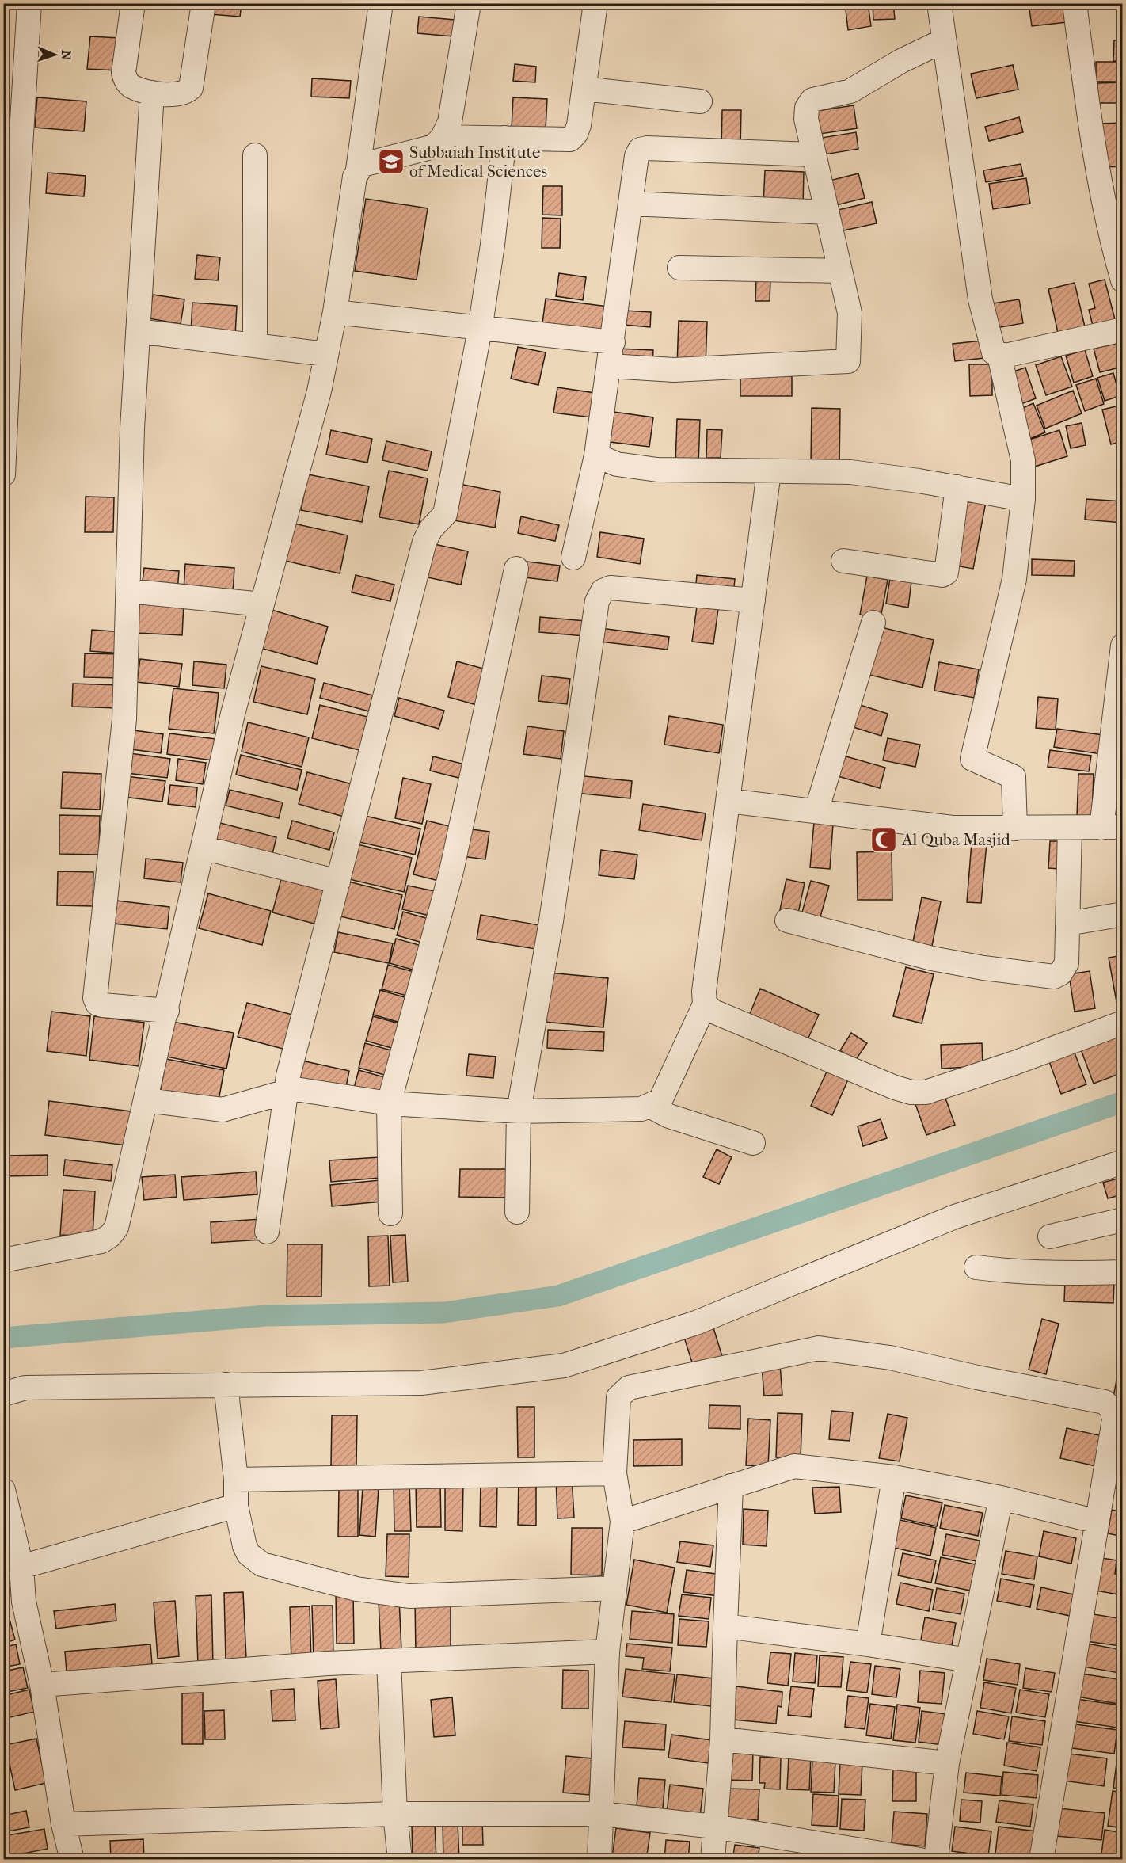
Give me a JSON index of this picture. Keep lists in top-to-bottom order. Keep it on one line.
{"places":{"school or university":["Subbaiah Institute of Medical Sciences"],"mosque":["Al Quba Masjid"]},"north":"right"}
